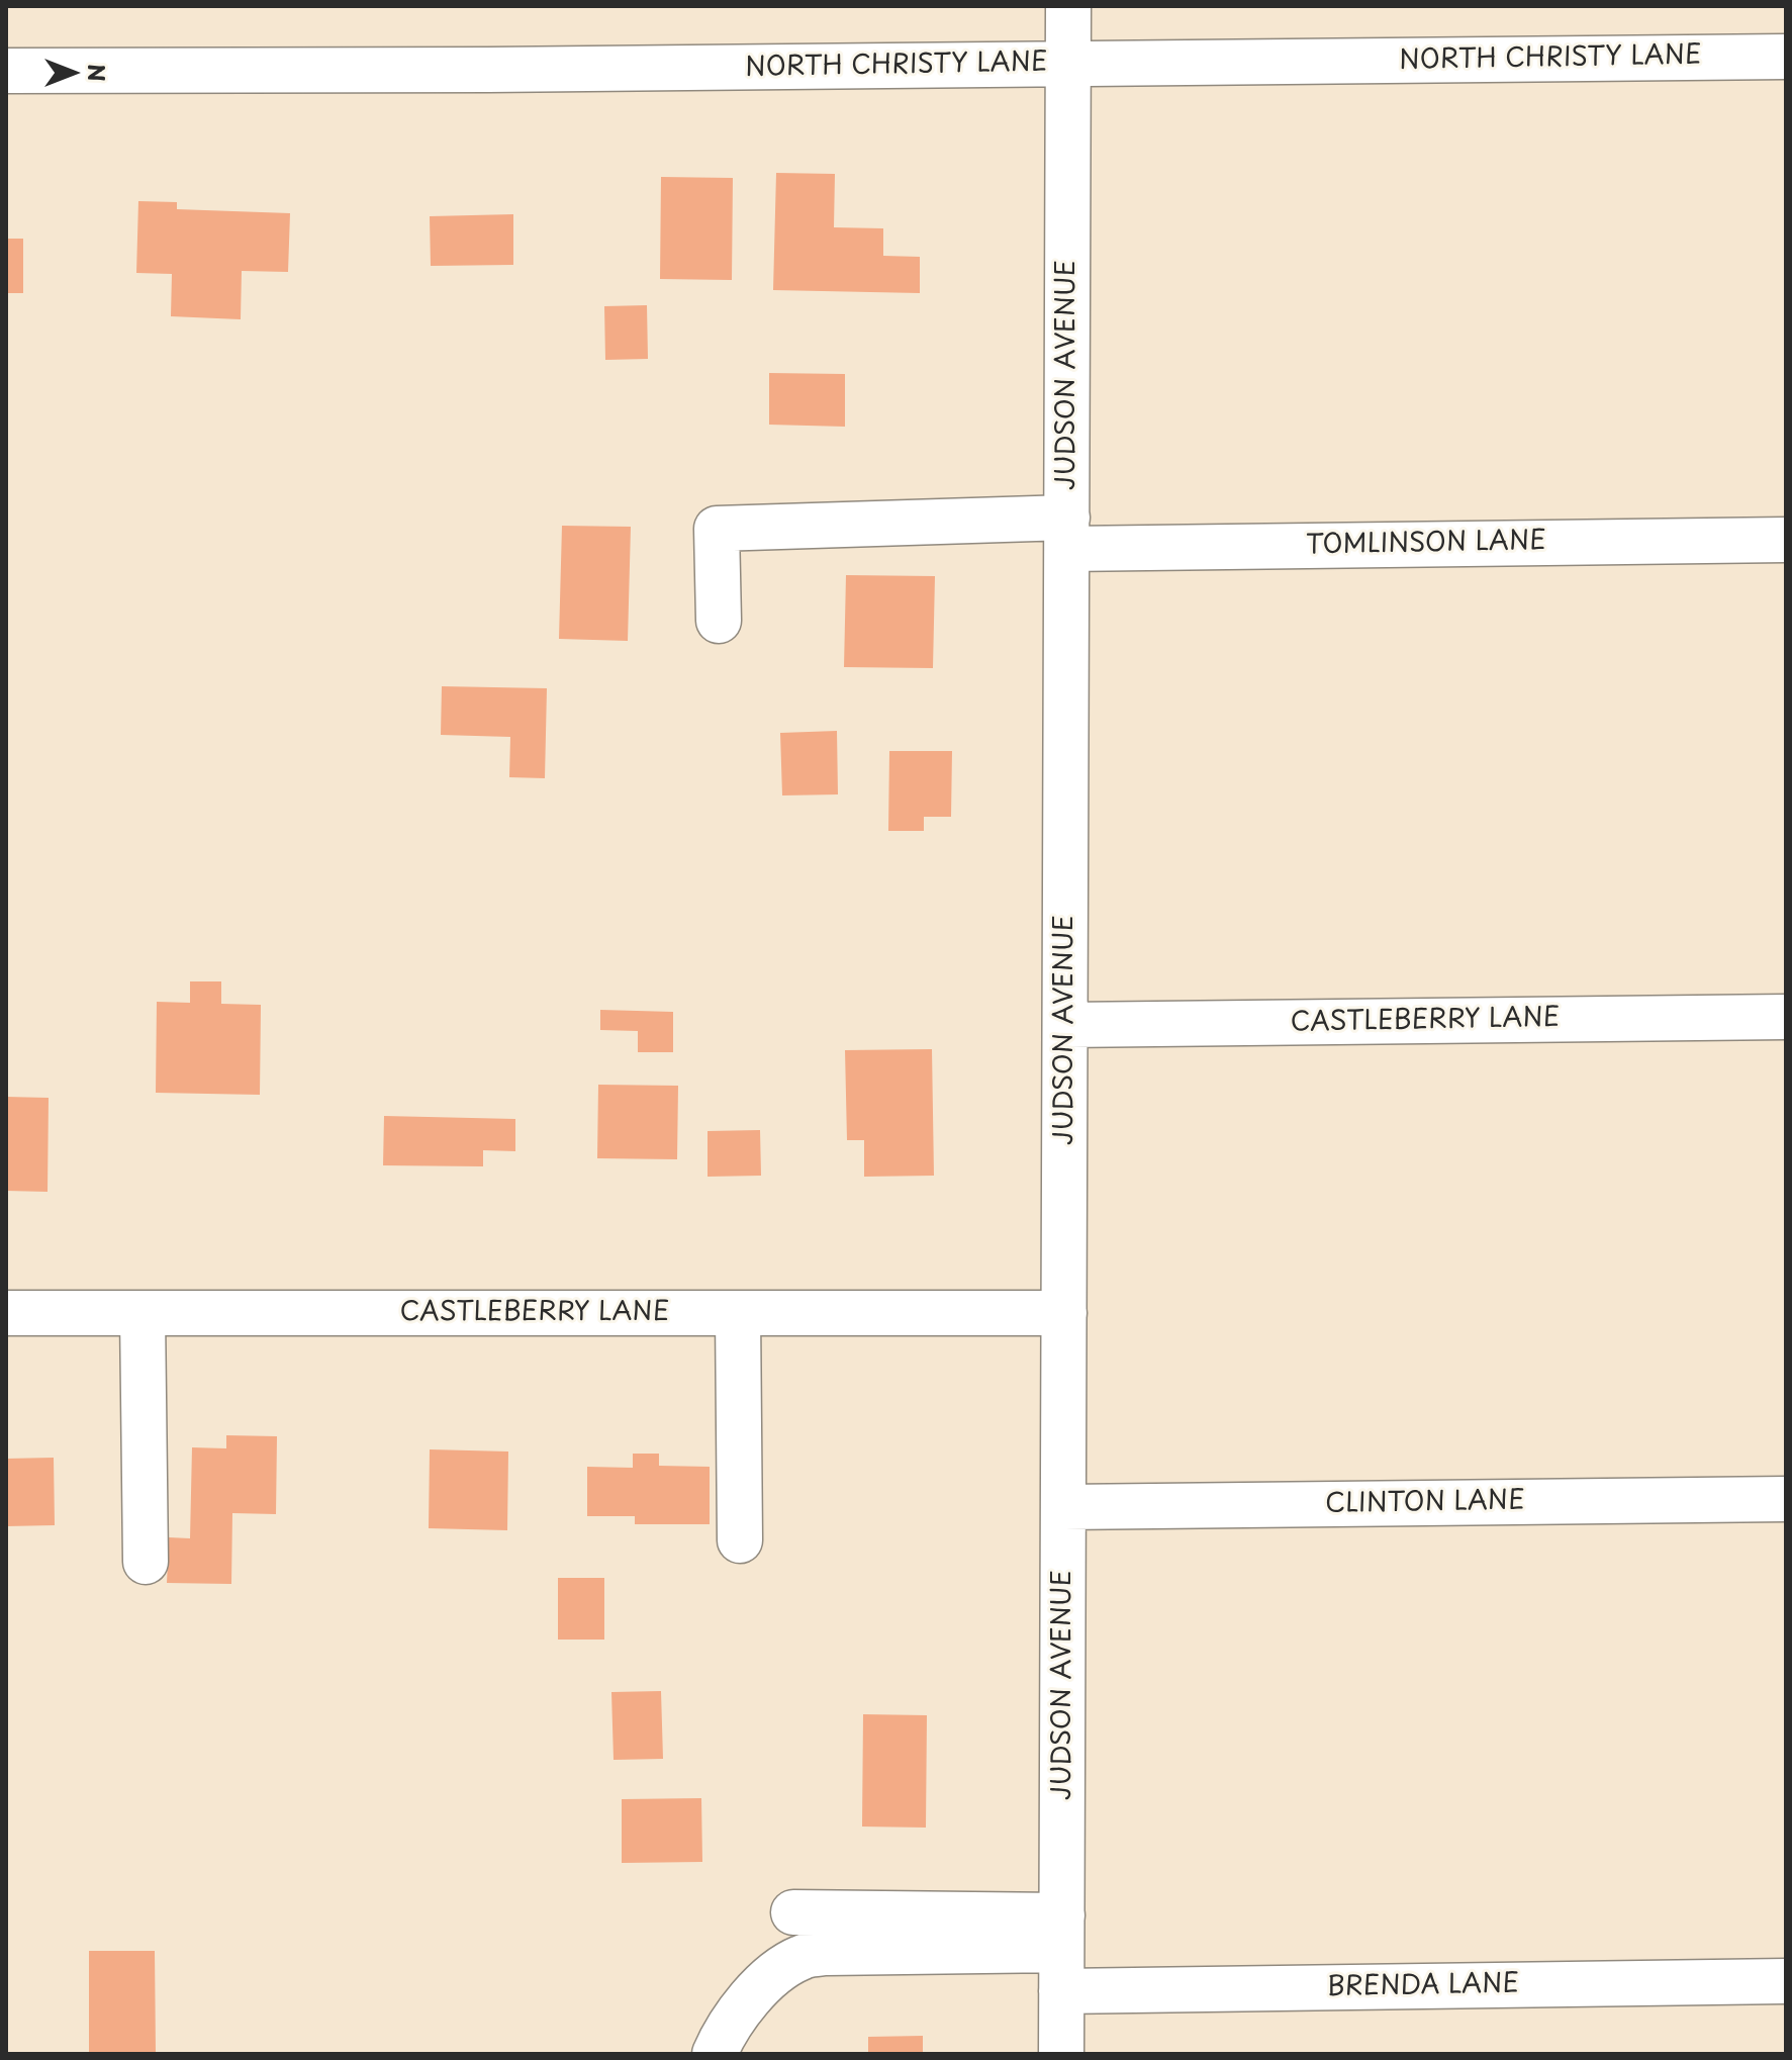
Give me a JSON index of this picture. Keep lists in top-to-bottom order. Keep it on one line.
{"streets":{"street":["NORTH CHRISTY LANE","JUDSON AVENUE","TOMLINSON LANE","CASTLEBERRY LANE","CLINTON LANE","BRENDA LANE"]},"crossings":[["NORTH CHRISTY LANE","JUDSON AVENUE"],["JUDSON AVENUE","TOMLINSON LANE"],["JUDSON AVENUE","CASTLEBERRY LANE"],["JUDSON AVENUE","CLINTON LANE"],["JUDSON AVENUE","BRENDA LANE"]],"north":"right"}
